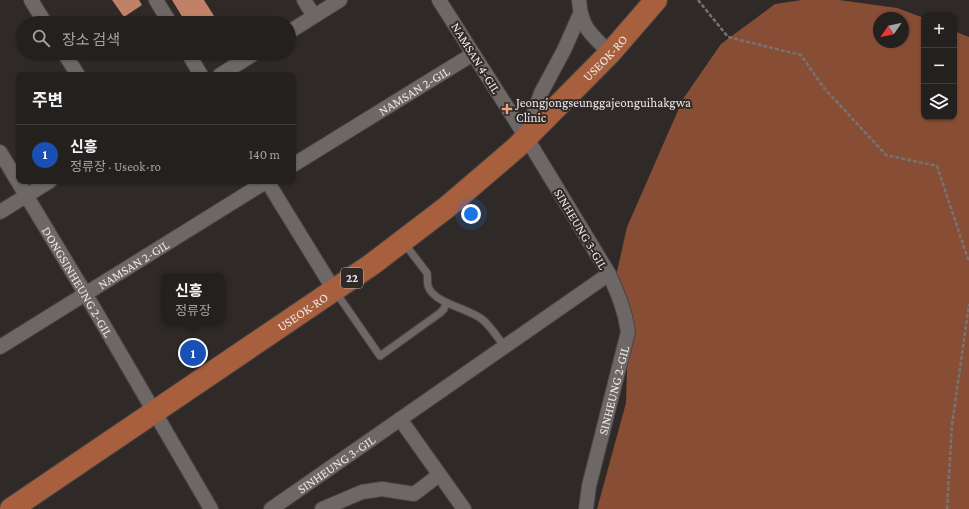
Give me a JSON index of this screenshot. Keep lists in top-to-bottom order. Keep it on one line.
{"streets":{"main road":["USEOK-RO","22"],"street":["NAMSAN 4-GIL","NAMSAN 2-GIL","SINHEUNG 3-GIL","DONGSINHEUNG 2-GIL","SINHEUNG 2-GIL"]},"crossings":[["USEOK-RO","NAMSAN 4-GIL"],["USEOK-RO","SINHEUNG 3-GIL"],["USEOK-RO","DONGSINHEUNG 2-GIL"],["NAMSAN 4-GIL","NAMSAN 2-GIL"],["NAMSAN 4-GIL","SINHEUNG 3-GIL"],["NAMSAN 2-GIL","DONGSINHEUNG 2-GIL"],["SINHEUNG 3-GIL","SINHEUNG 2-GIL"]],"places":{"health":["Jeongjongseunggajeonguihakgwa Clinic"]},"north":"bottom left","page":{"map_buttons":["+","−"],"search":"장소 검색","heading":"주변","list":[{"mark":"1","name":"신흥","note":"정류장 · Useok-ro","value":"140 m"}],"popup":["신흥","정류장"],"pins":"1"}}
